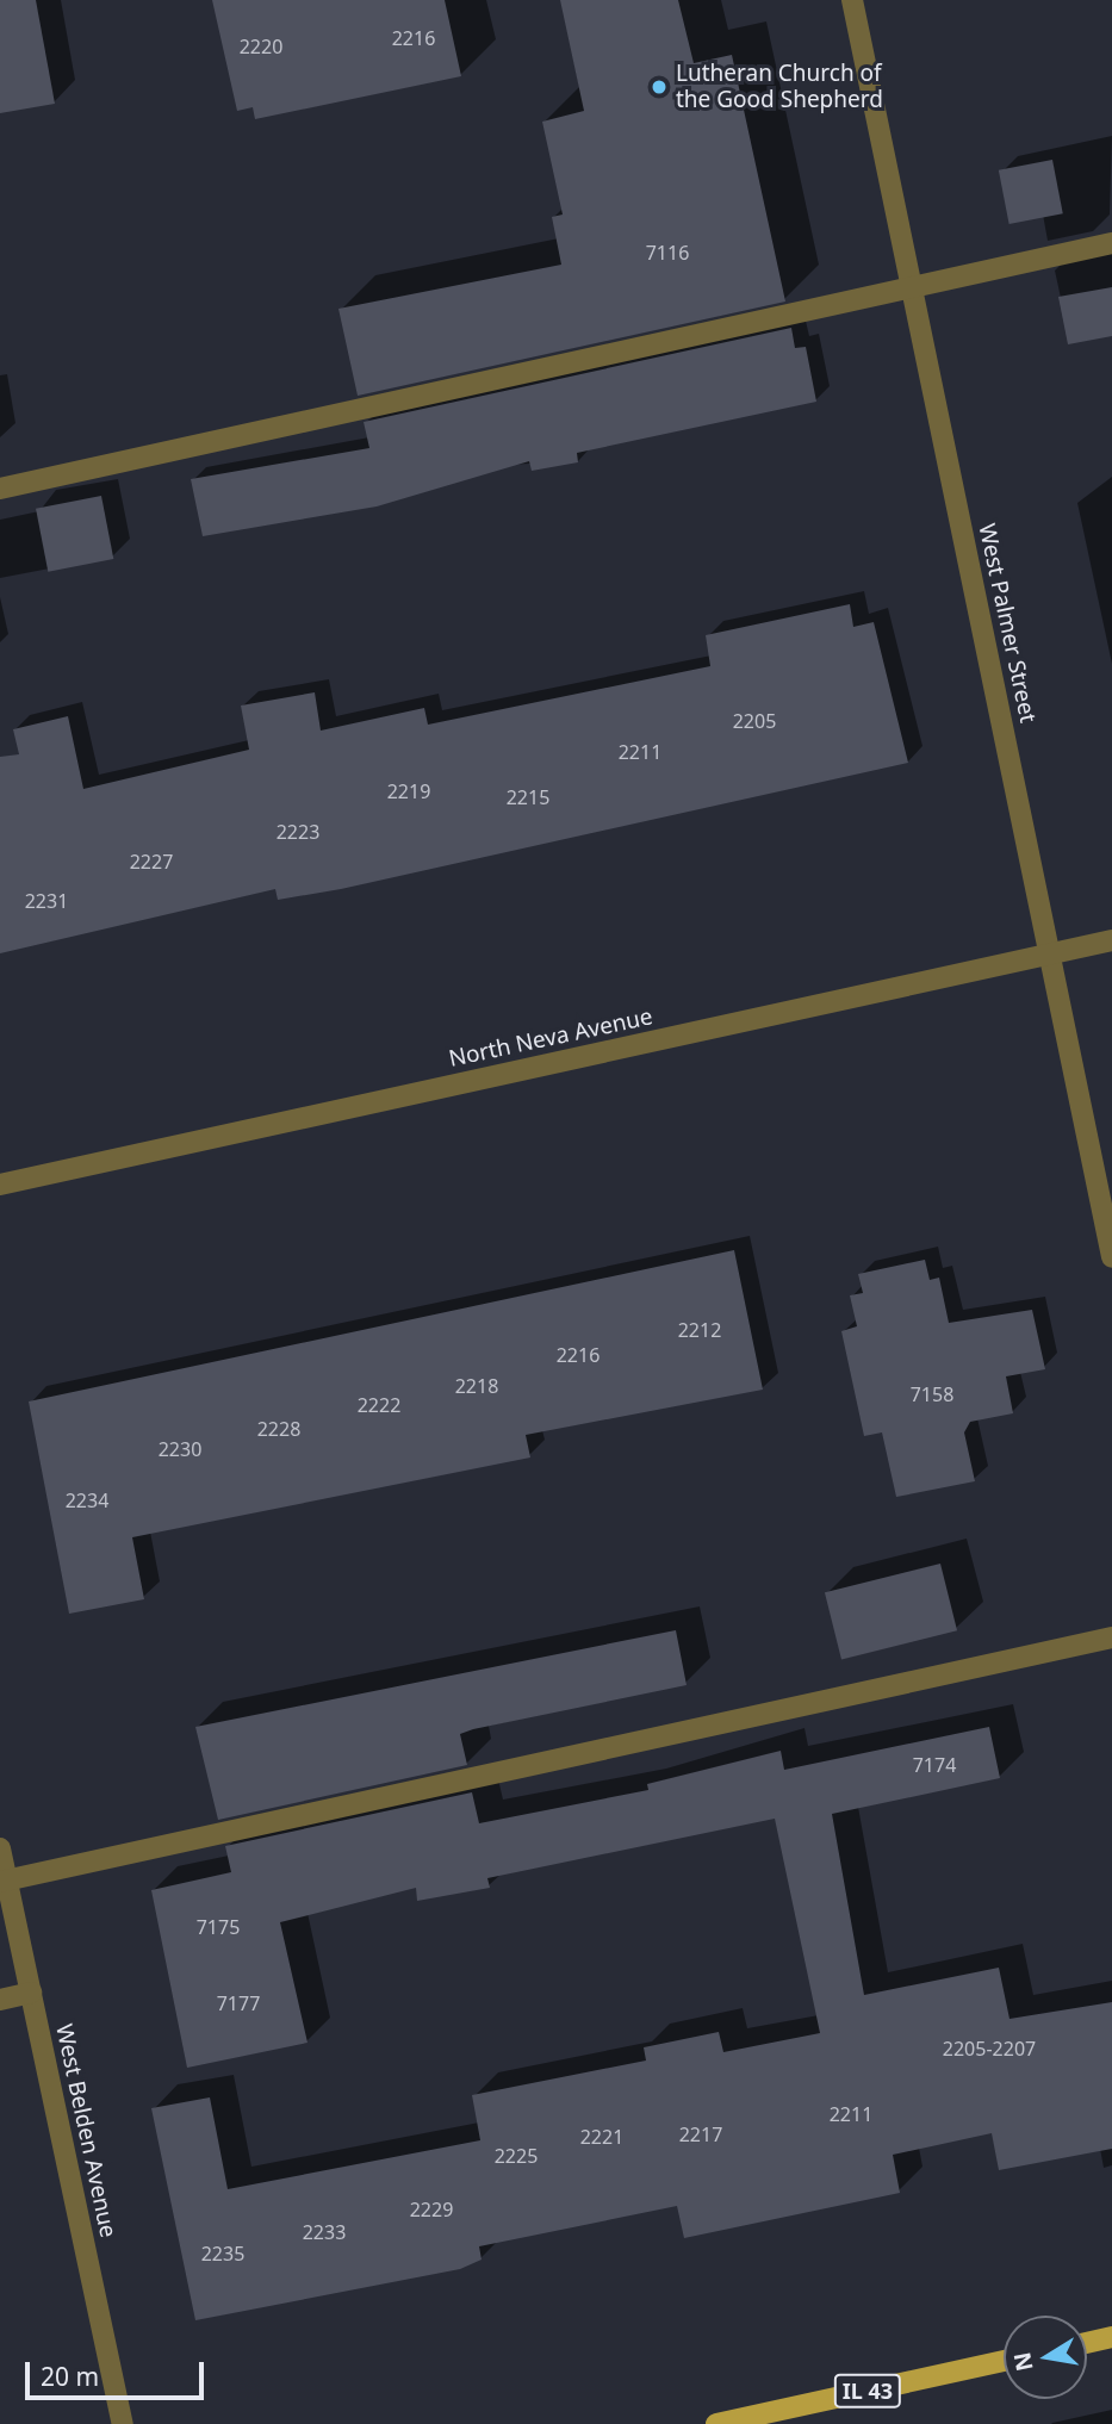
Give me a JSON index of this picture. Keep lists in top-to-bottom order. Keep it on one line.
{"streets":{"main road":["IL 43"],"street":["West Palmer Street","North Neva Avenue","West Belden Avenue"]},"crossings":[["West Palmer Street","North Neva Avenue"]],"places":["Lutheran Church of the Good Shepherd"],"house_numbers":["2216","2220","7116","2205","2211","2219","2215","2223","2227","2231","2212","2216","2218","7158","2222","2228","2230","2234","7174","7175","7177","2205-2207","2211","2217","2221","2225","2229","2233","2235"],"scale_bar":"20 m","north":"left"}
